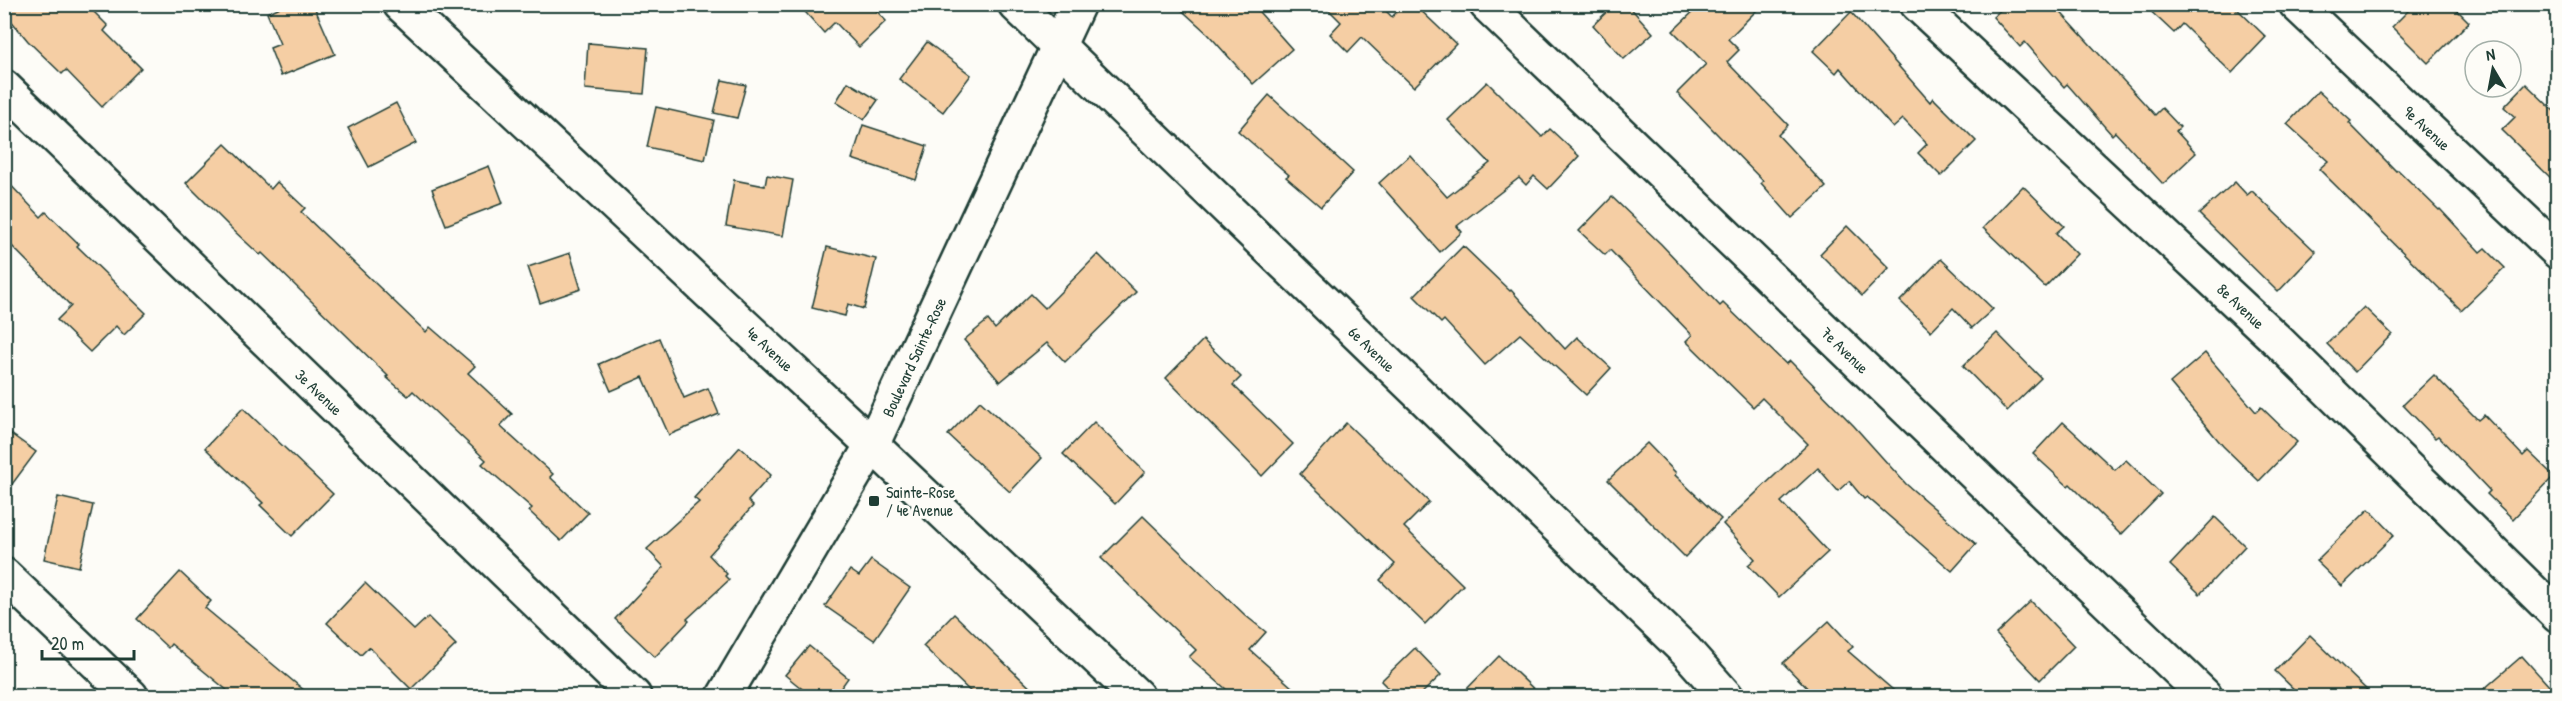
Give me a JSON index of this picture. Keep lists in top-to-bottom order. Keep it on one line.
{"streets":{"street":["9e Avenue","8e Avenue","4e Avenue","6e Avenue","7e Avenue","Boulevard Sainte-Rose","3e Avenue"]},"crossings":[["4e Avenue","Boulevard Sainte-Rose"],["6e Avenue","Boulevard Sainte-Rose"]],"places":{"transit":["Sainte-Rose / 4e Avenue"]},"scale_bar":"20 m","north":"top"}
